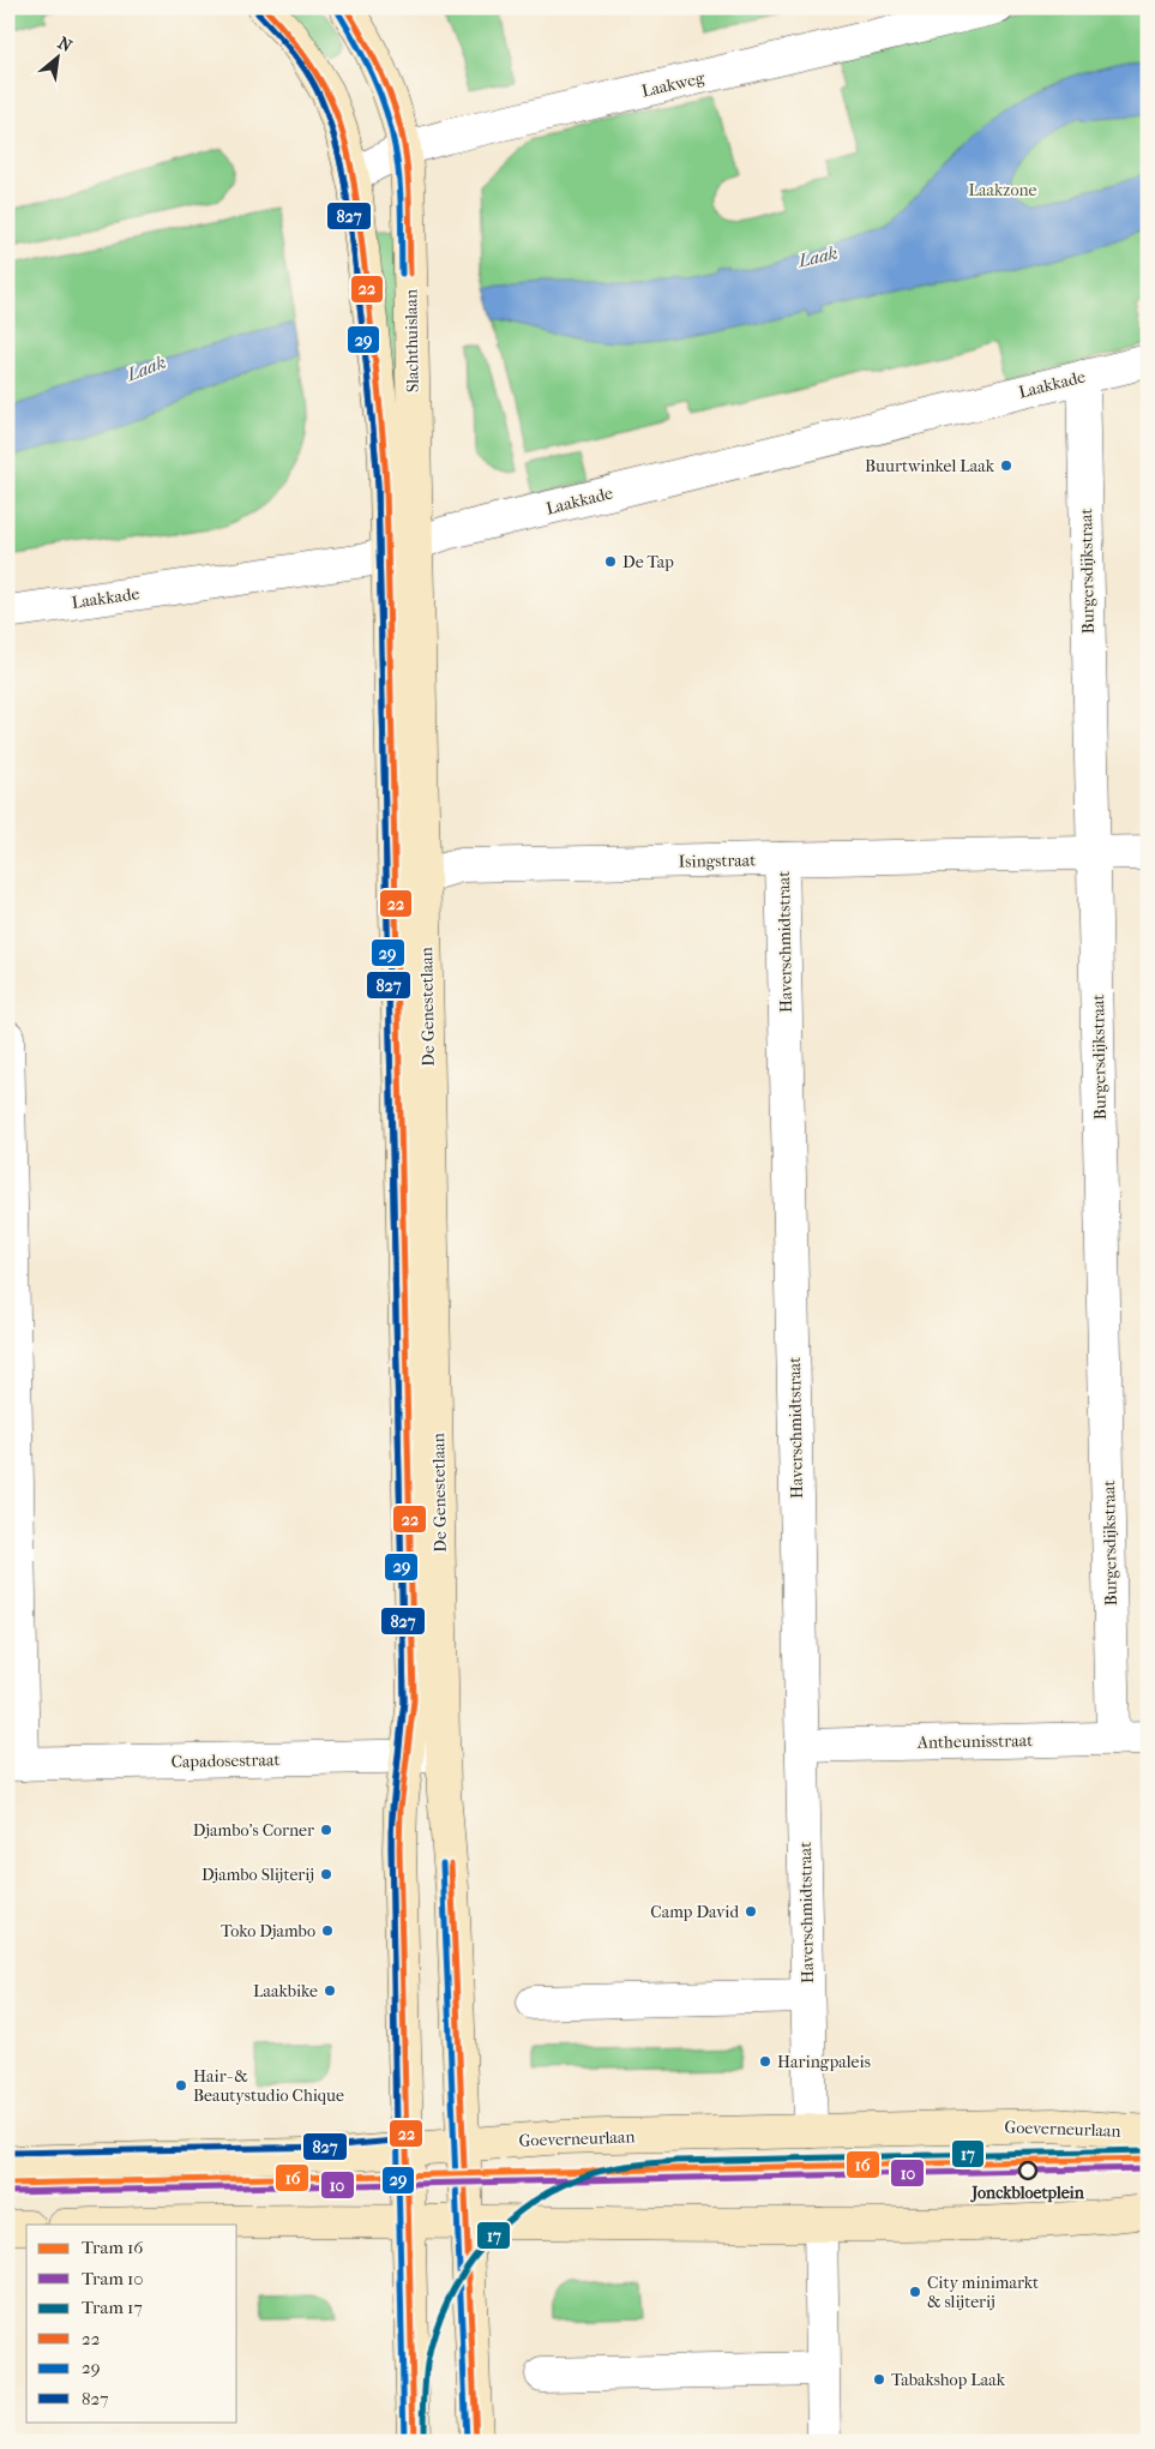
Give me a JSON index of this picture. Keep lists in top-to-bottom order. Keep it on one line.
{"streets":{"main road":["Slachthuislaan","De Genestetlaan","Goeverneurlaan"],"street":["Laakweg","Laakkade","Burgersdijkstraat","Isingstraat","Haverschmidtstraat","Antheunisstraat","Capadosestraat"]},"crossings":[["Laakweg","Slachthuislaan"],["Slachthuislaan","Laakkade"],["Slachthuislaan","De Genestetlaan"],["Laakkade","Burgersdijkstraat"],["Laakkade","De Genestetlaan"],["Burgersdijkstraat","Isingstraat"],["Burgersdijkstraat","Antheunisstraat"],["Isingstraat","Haverschmidtstraat"],["Isingstraat","De Genestetlaan"],["Haverschmidtstraat","Antheunisstraat"],["De Genestetlaan","Capadosestraat"],["De Genestetlaan","Goeverneurlaan"]],"water":["Laak"],"parks":["Laakzone"],"places":["Buurtwinkel Laak","De Tap","Djambo's Corner","Djambo Slijterij","Camp David","Toko Djambo","Laakbike","Haringpaleis","Hair- & Beautystudio Chique","Jonckbloetplein","City minimarkt & slijterij","Tabakshop Laak"],"lines":["transit line 22","transit line 29","transit line 827","tram line 17","tram line 16","tram line 10"],"legend":["Tram 16","Tram 10","Tram 17","22","29","827"],"north":"top right"}
